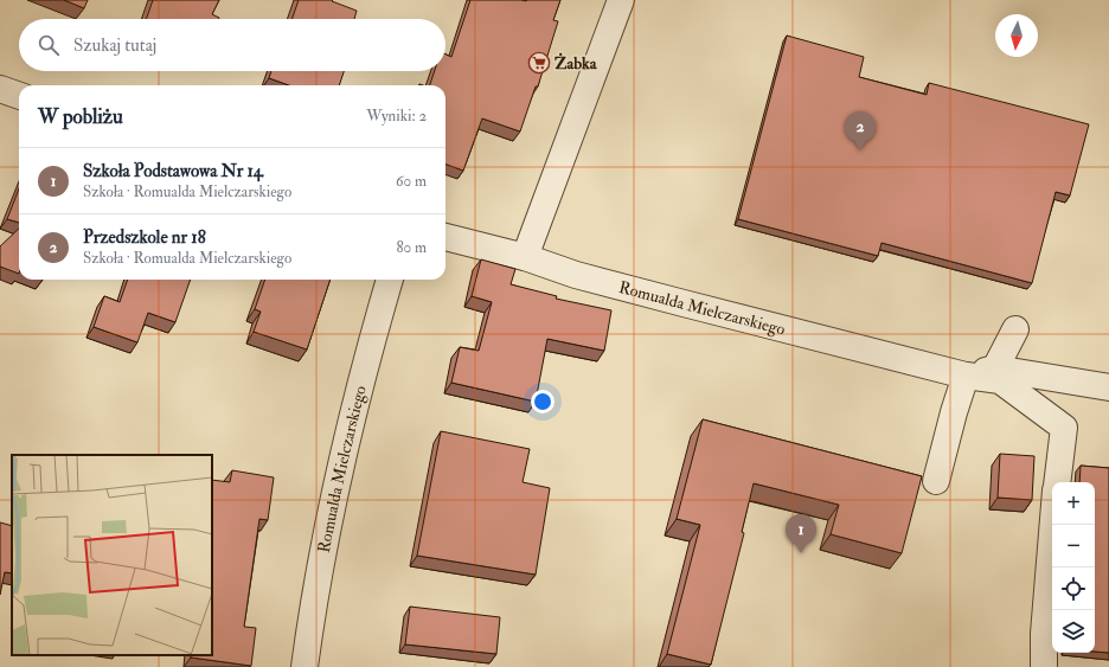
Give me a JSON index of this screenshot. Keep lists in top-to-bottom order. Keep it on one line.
{"streets":{"street":["Romualda Mielczarskiego"]},"places":{"supermarket":["Żabka"]},"north":"bottom","page":{"search":"Szukaj tutaj","heading":["W pobliżu","Wyniki: 2"],"pins":["2","1"],"list":[{"mark":"1","name":"Szkoła Podstawowa Nr 14","note":"Szkoła · Romualda Mielczarskiego","value":"60 m"},{"mark":"2","name":"Przedszkole nr 18","note":"Szkoła · Romualda Mielczarskiego","value":"80 m"}],"map_buttons":["+","−"]}}
